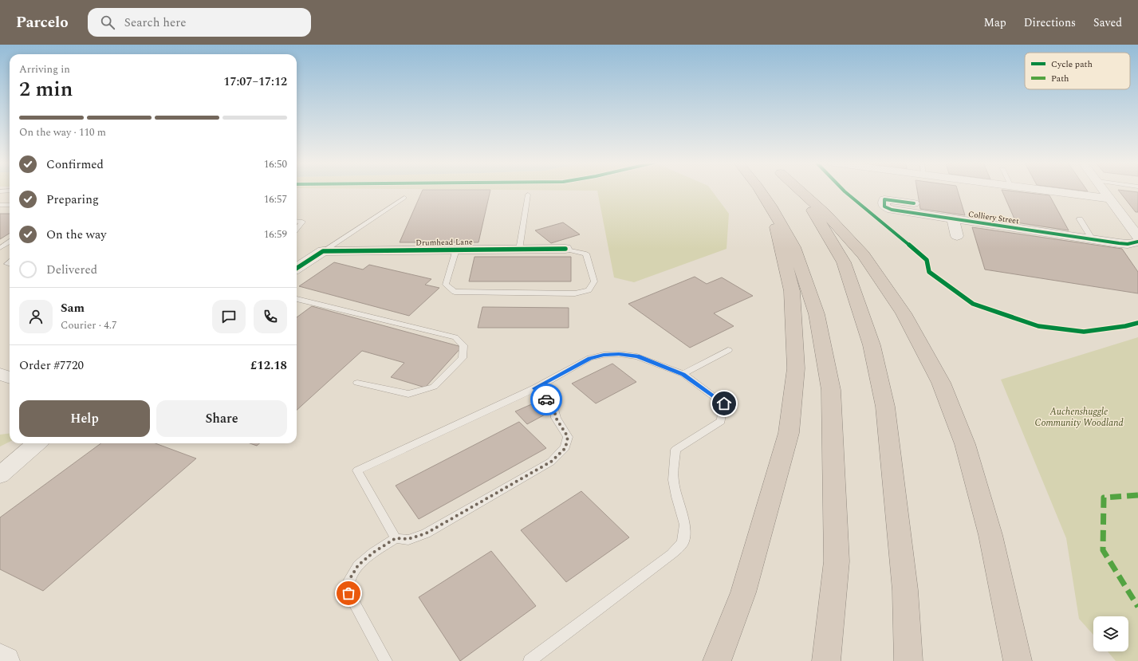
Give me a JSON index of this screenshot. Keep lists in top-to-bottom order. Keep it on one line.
{"streets":{"street":["Colliery Street","Drumhead Lane"]},"parks":["Auchenshuggle Community Woodland"],"legend":["Cycle path","Path"],"page":{"header":"Parcelo","search":"Search here","nav":["Map","Directions","Saved"],"heading":["2 min","Arriving in","17:07–17:12"],"panel":["Sam","Courier · 4.7","Order #7720","£12.18"],"bar":"On the way · 110 m","list":[["Confirmed","16:50"],["Preparing","16:57"],["On the way","16:59"],"Delivered"],"buttons":["Help","Share"]}}
